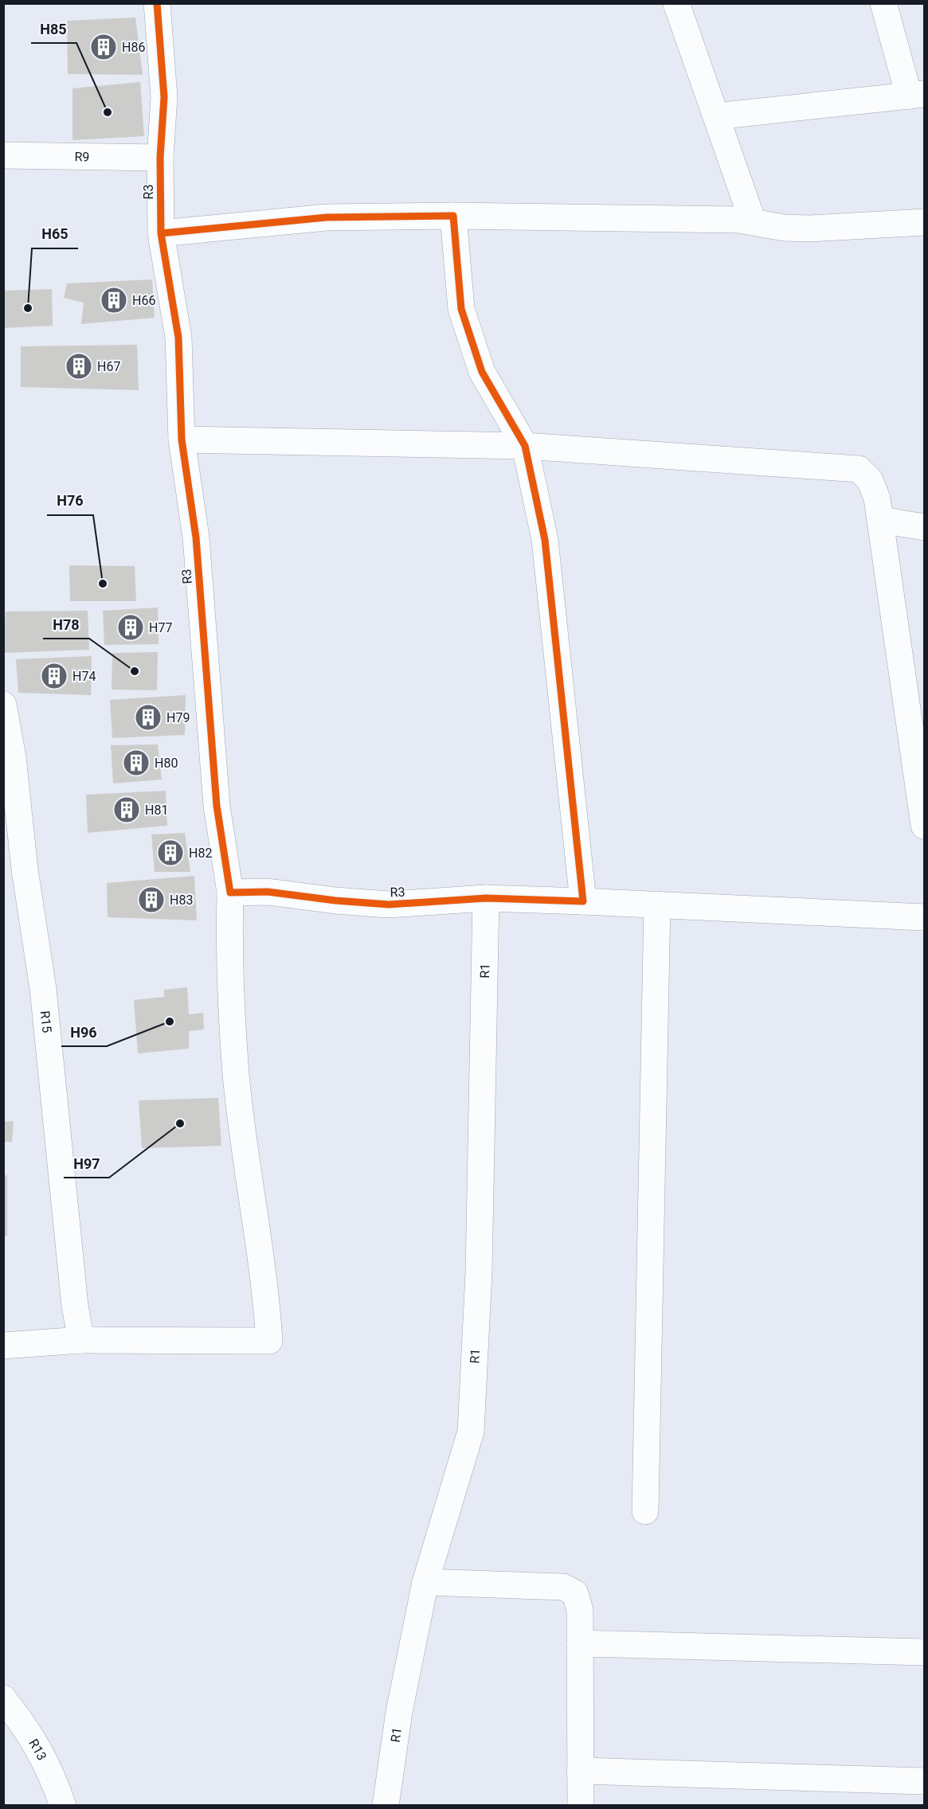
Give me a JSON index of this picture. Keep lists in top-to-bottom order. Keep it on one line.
{"streets":{"street":["R9","R3","R1","R15","R13"]},"crossings":[["R9","R3"],["R3","R1"]],"places":{"building":["H86","H66","H67","H77","H74","H79","H80","H81","H82","H83"],"other":["H85","H65","H76","H78","H96","H97"]}}
